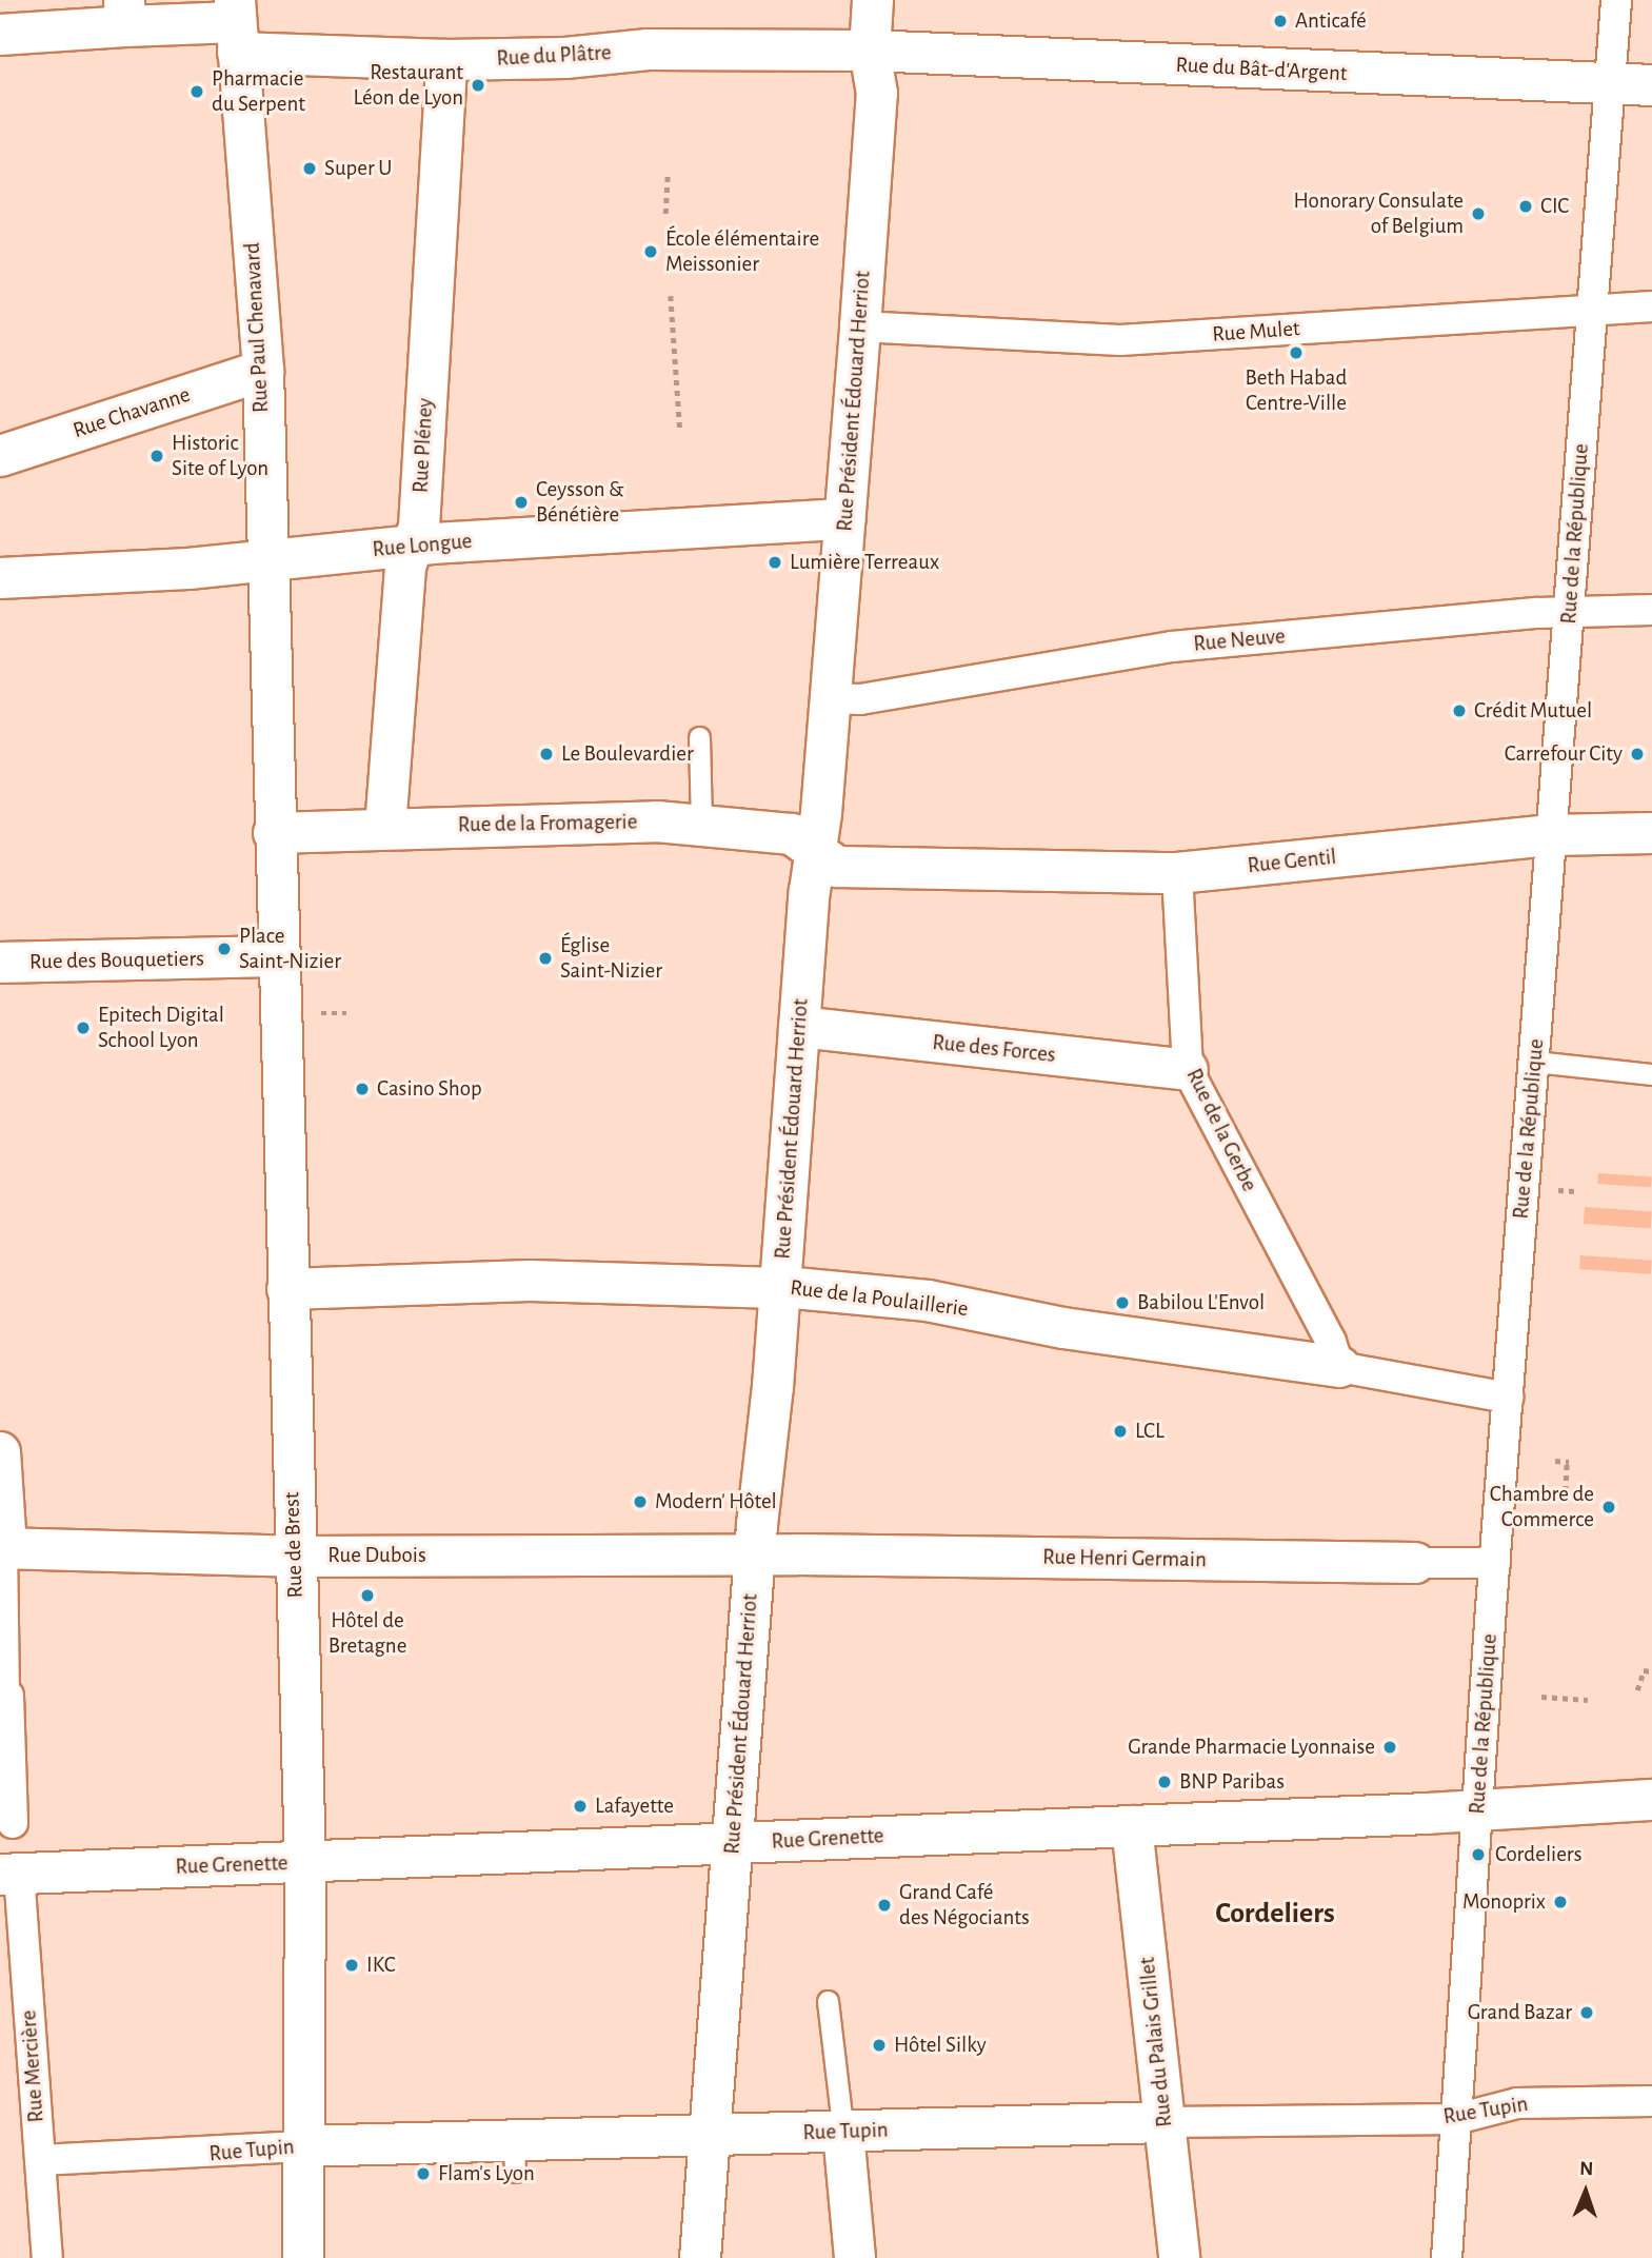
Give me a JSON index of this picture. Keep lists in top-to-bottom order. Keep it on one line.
{"streets":{"street":["Rue du Plâtre","Rue du Bât-d'Argent","Rue Paul Chenavard","Rue Mulet","Rue Président Édouard Herriot","Rue Chavanne","Rue Pléney","Rue de la République","Rue Longue","Rue Neuve","Rue de la Fromagerie","Rue Gentil","Rue des Bouquetiers","Rue des Forces","Rue de la Gerbe","Rue de la Poulaillerie","Rue de Brest","Rue Dubois","Rue Henri Germain","Rue Grenette","Rue du Palais Grillet","Rue Mercière","Rue Tupin"]},"crossings":[["Rue du Plâtre","Rue du Bât-d'Argent"],["Rue du Plâtre","Rue Paul Chenavard"],["Rue du Plâtre","Rue Président Édouard Herriot"],["Rue du Plâtre","Rue Pléney"],["Rue du Bât-d'Argent","Rue Président Édouard Herriot"],["Rue du Bât-d'Argent","Rue de la République"],["Rue Paul Chenavard","Rue Chavanne"],["Rue Paul Chenavard","Rue Longue"],["Rue Paul Chenavard","Rue de la Fromagerie"],["Rue Paul Chenavard","Rue de Brest"],["Rue Mulet","Rue Président Édouard Herriot"],["Rue Mulet","Rue de la République"],["Rue Président Édouard Herriot","Rue Longue"],["Rue Président Édouard Herriot","Rue Neuve"],["Rue Président Édouard Herriot","Rue de la Fromagerie"],["Rue Président Édouard Herriot","Rue des Forces"],["Rue Président Édouard Herriot","Rue de la Poulaillerie"],["Rue Président Édouard Herriot","Rue Dubois"],["Rue Président Édouard Herriot","Rue Henri Germain"],["Rue Président Édouard Herriot","Rue Grenette"],["Rue Président Édouard Herriot","Rue Tupin"],["Rue Pléney","Rue Longue"],["Rue Pléney","Rue de la Fromagerie"],["Rue de la République","Rue Neuve"],["Rue de la République","Rue Gentil"],["Rue de la République","Rue de la Poulaillerie"],["Rue de la République","Rue Henri Germain"],["Rue de la République","Rue Grenette"],["Rue de la République","Rue Tupin"],["Rue de la Fromagerie","Rue Gentil"],["Rue de la Fromagerie","Rue de Brest"],["Rue Gentil","Rue de la Gerbe"],["Rue des Bouquetiers","Rue de Brest"],["Rue des Forces","Rue de la Gerbe"],["Rue de la Gerbe","Rue de la Poulaillerie"],["Rue de la Poulaillerie","Rue de Brest"],["Rue de Brest","Rue Dubois"],["Rue de Brest","Rue Grenette"],["Rue de Brest","Rue Tupin"],["Rue Dubois","Rue Henri Germain"],["Rue Grenette","Rue du Palais Grillet"],["Rue Grenette","Rue Mercière"],["Rue du Palais Grillet","Rue Tupin"],["Rue Mercière","Rue Tupin"]],"districts":["Cordeliers"],"places":["Anticafé","Restaurant Léon de Lyon","Pharmacie du Serpent","Super U","CIC","Honorary Consulate of Belgium","École élémentaire Meissonier","Beth Habad Centre-Ville","Historic Site of Lyon","Ceysson & Bénétière","Lumière Terreaux","Crédit Mutuel","Le Boulevardier","Carrefour City","Place Saint-Nizier","Église Saint-Nizier","Epitech Digital School Lyon","Casino Shop","Babilou L'Envol","LCL","Modern' Hôtel","Chambre de Commerce","Hôtel de Bretagne","Grande Pharmacie Lyonnaise","BNP Paribas","Lafayette","Cordeliers","Monoprix","Grand Café des Négociants","IKC","Grand Bazar","Hôtel Silky","Flam's Lyon"],"north":"top"}
